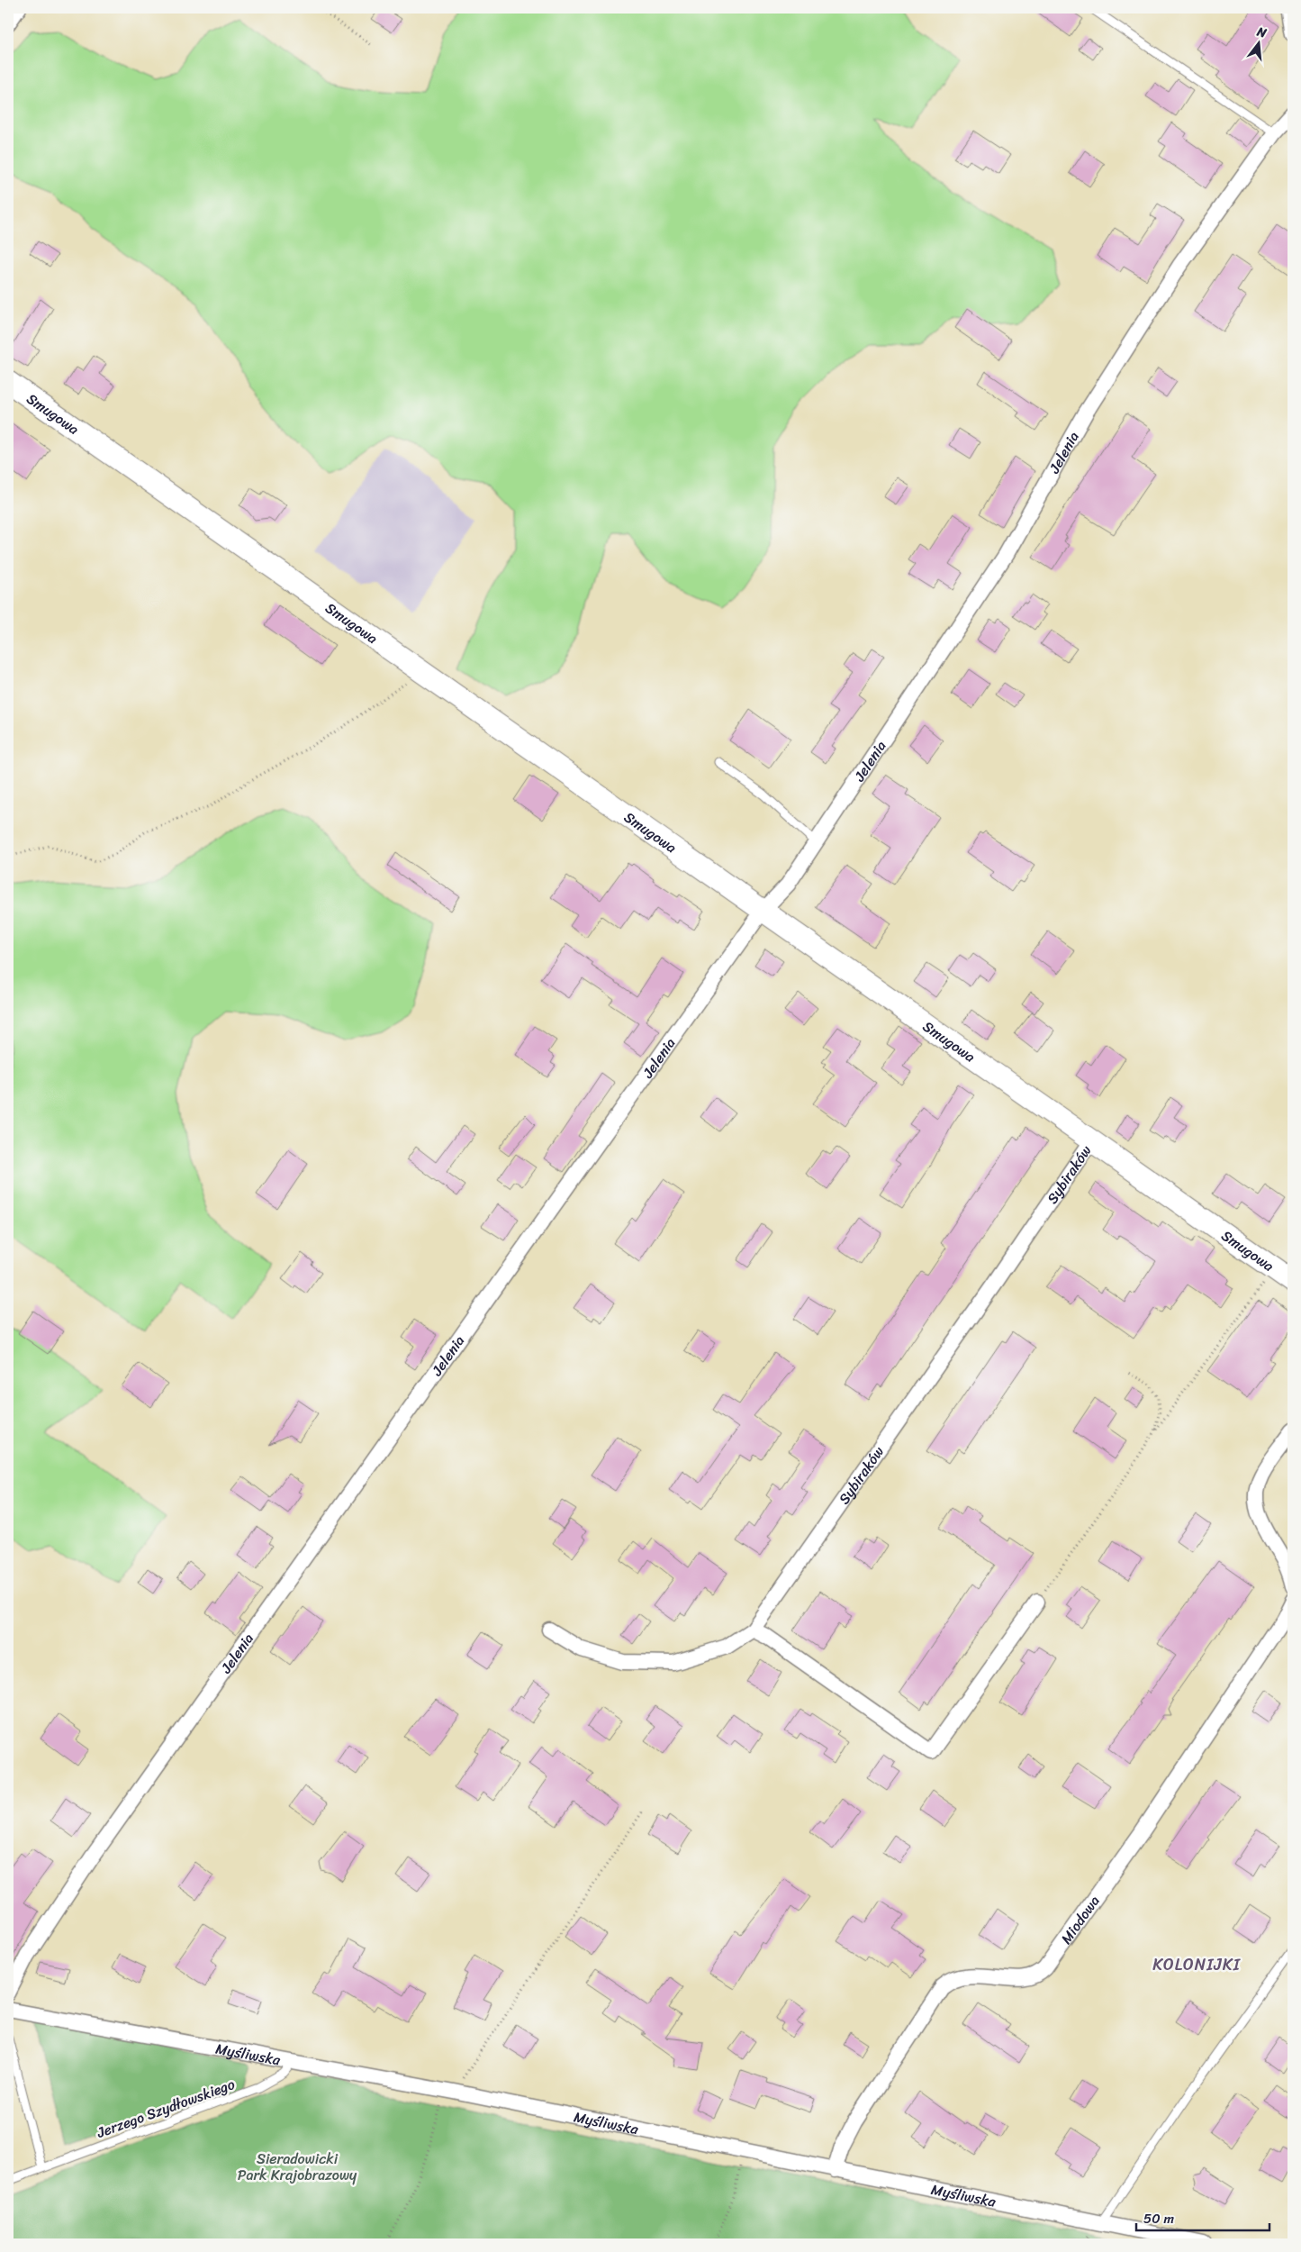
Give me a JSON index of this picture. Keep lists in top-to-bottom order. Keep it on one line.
{"streets":{"street":["Smugowa","Jelenia","Sybiraków","Miodowa","Myśliwska"],"lane":["Jerzego Szydłowskiego"]},"crossings":[["Smugowa","Jelenia"],["Smugowa","Sybiraków"],["Miodowa","Myśliwska"],["Myśliwska","Jerzego Szydłowskiego"]],"districts":["KOLONIJKI"],"parks":["Sieradowicki Park Krajobrazowy"],"scale_bar":"50 m","north":"top"}
